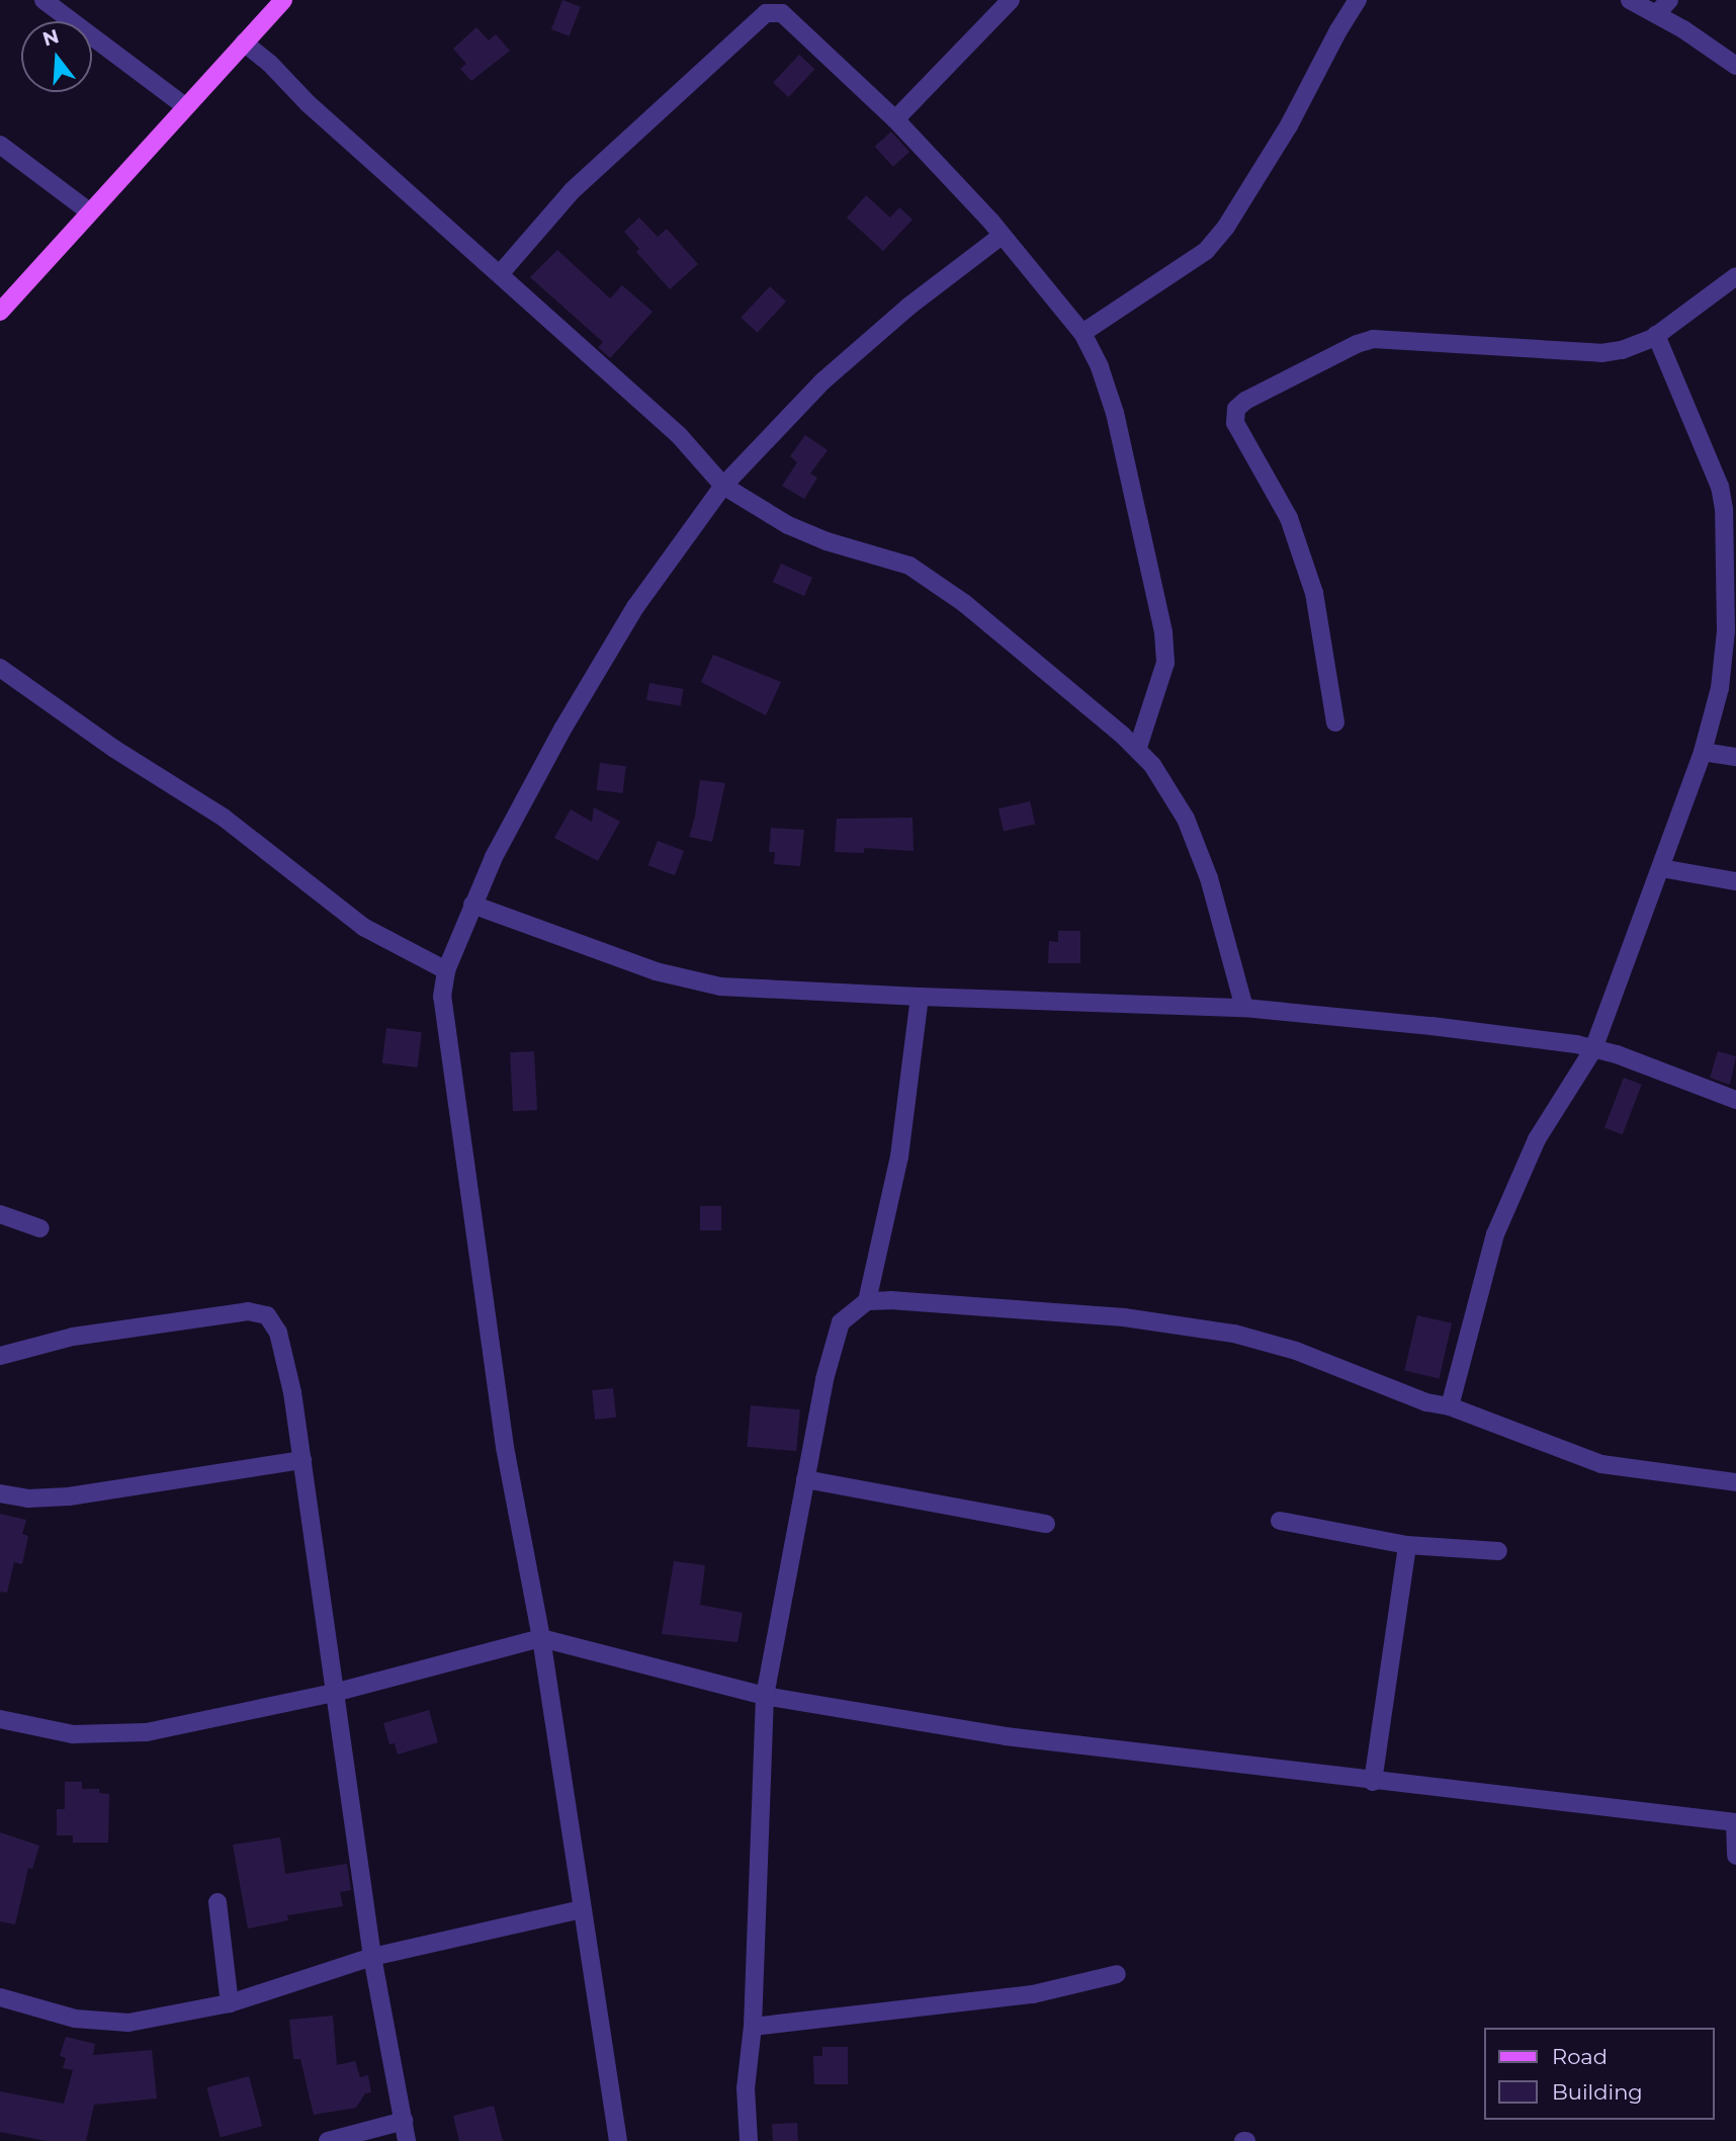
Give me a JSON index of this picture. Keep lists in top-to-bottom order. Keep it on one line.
{"legend":["Road","Building"],"north":"top"}
